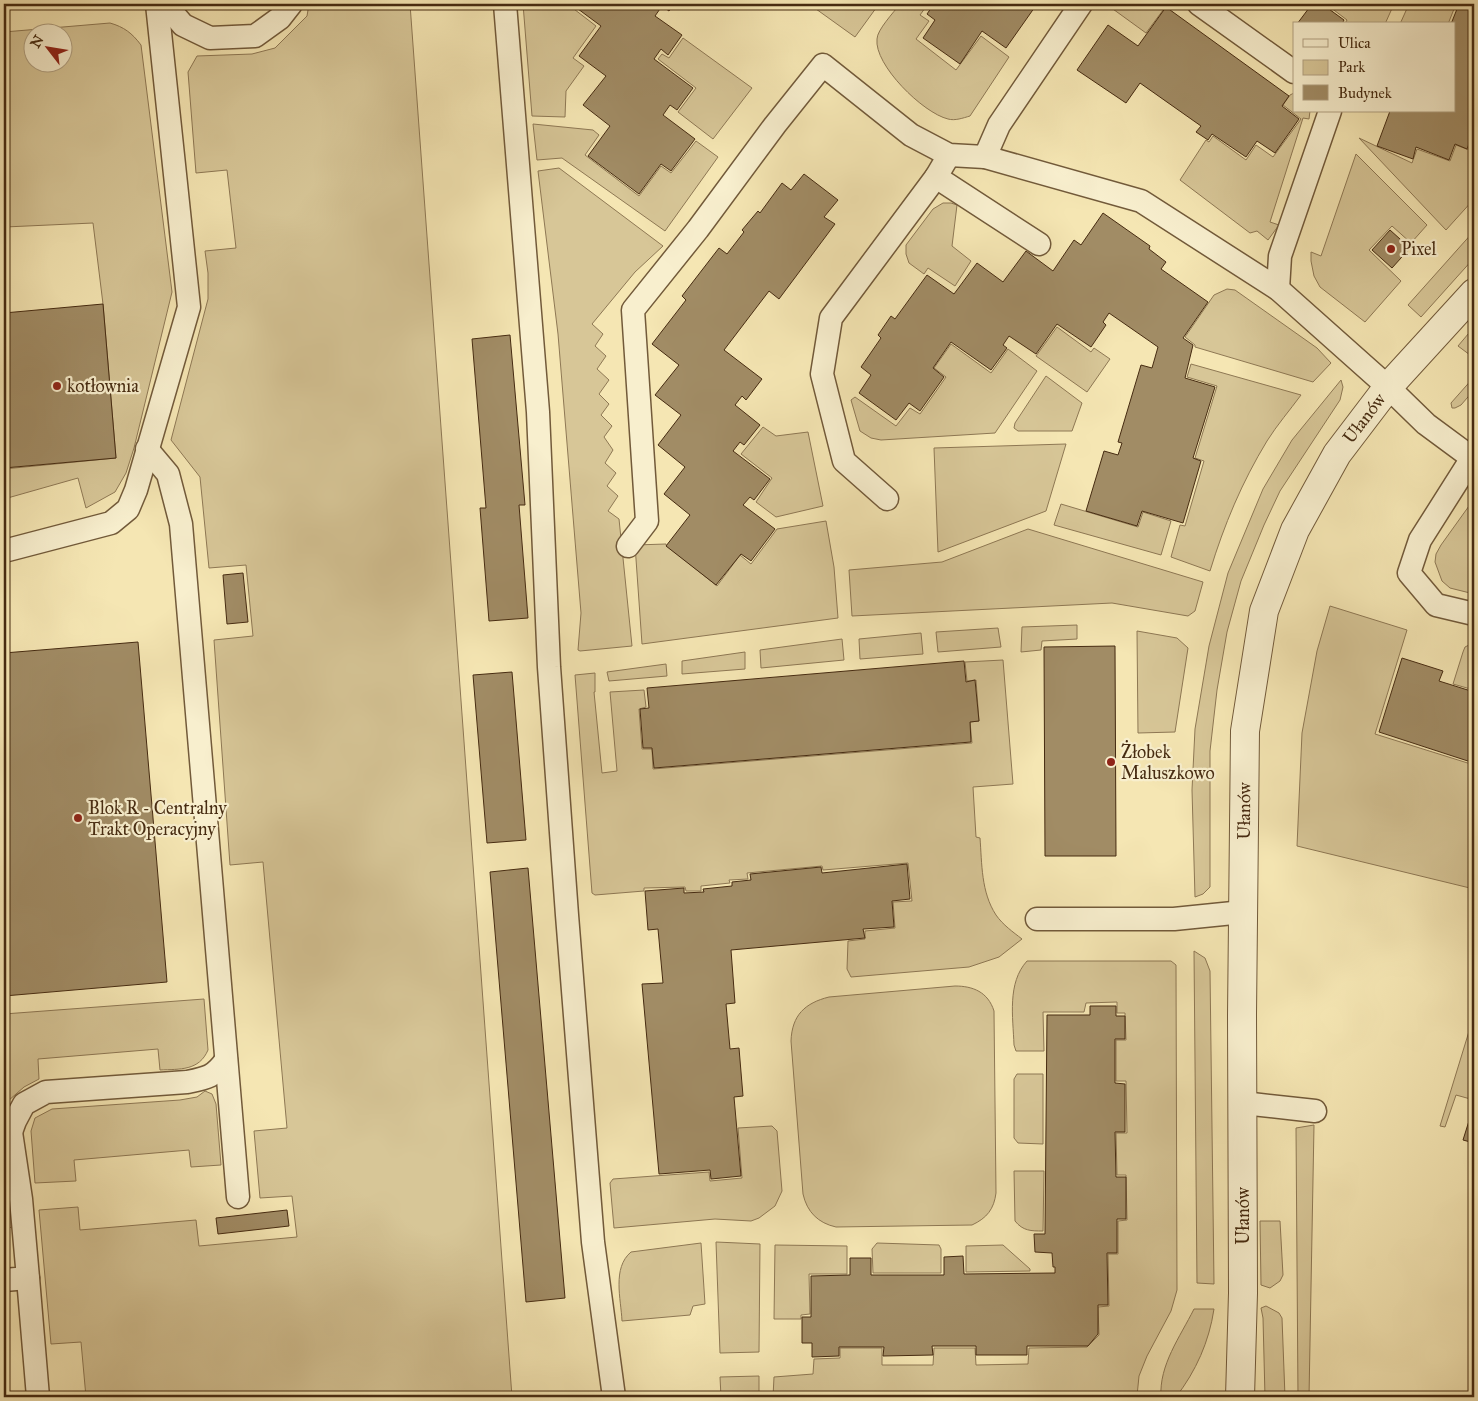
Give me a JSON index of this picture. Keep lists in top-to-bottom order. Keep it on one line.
{"streets":{"street":["Ułanów"]},"places":["Pixel","kotłownia","Żłobek Maluszkowo","Blok R - Centralny Trakt Operacyjny"],"legend":["Ulica","Park","Budynek"],"north":"top left"}
